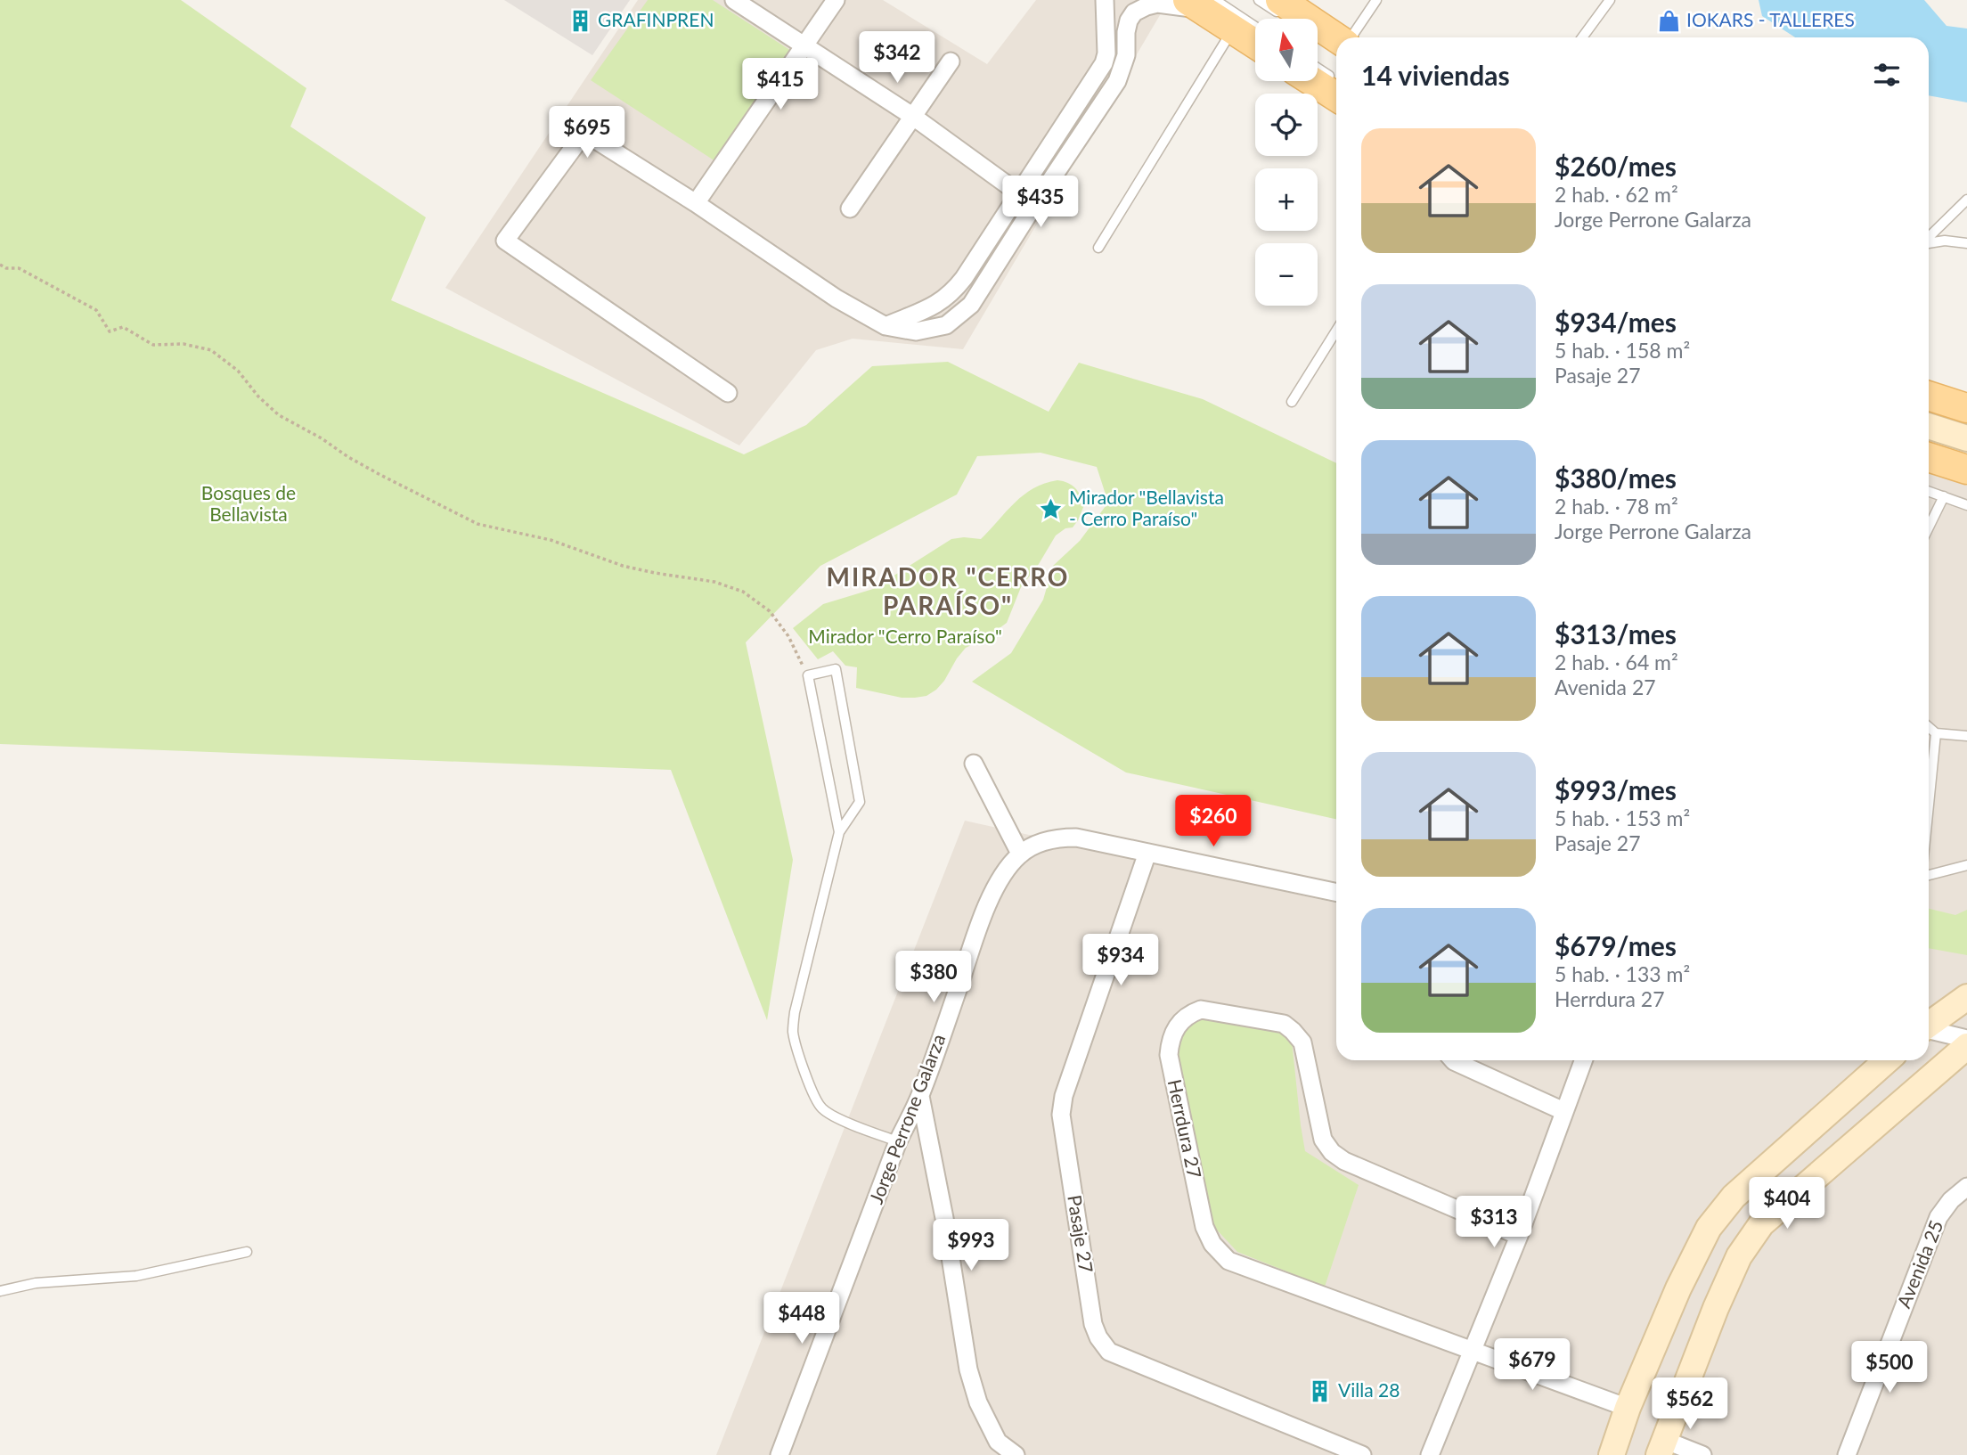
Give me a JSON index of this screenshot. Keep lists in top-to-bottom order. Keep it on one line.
{"streets":{"street":["Jorge Perrone Galarza","Herrdura 27","Pasaje 27","Avenida 25"]},"districts":["MIRADOR \"CERRO PARAÍSO\""],"parks":["Bosques de Bellavista","Mirador \"Cerro Paraíso\""],"places":{"building":["GRAFINPREN","Villa 28"],"shop":["IOKARS - TALLERES"],"place":["Mirador \"Bellavista - Cerro Paraíso\""]},"north":"top","page":{"map_buttons":["+","−"],"price":["$342","$415","$695","$435","$260","$934","$380","$404","$313","$993","$448","$679","$500","$562"],"heading":"14 viviendas","list":[{"name":"$260/mes","note":"2 hab. · 62 m² · Jorge Perrone Galarza"},{"name":"$934/mes","note":"5 hab. · 158 m² · Pasaje 27"},{"name":"$380/mes","note":"2 hab. · 78 m² · Jorge Perrone Galarza"},{"name":"$313/mes","note":"2 hab. · 64 m² · Avenida 27"},{"name":"$993/mes","note":"5 hab. · 153 m² · Pasaje 27"},{"name":"$679/mes","note":"5 hab. · 133 m² · Herrdura 27"}]}}
